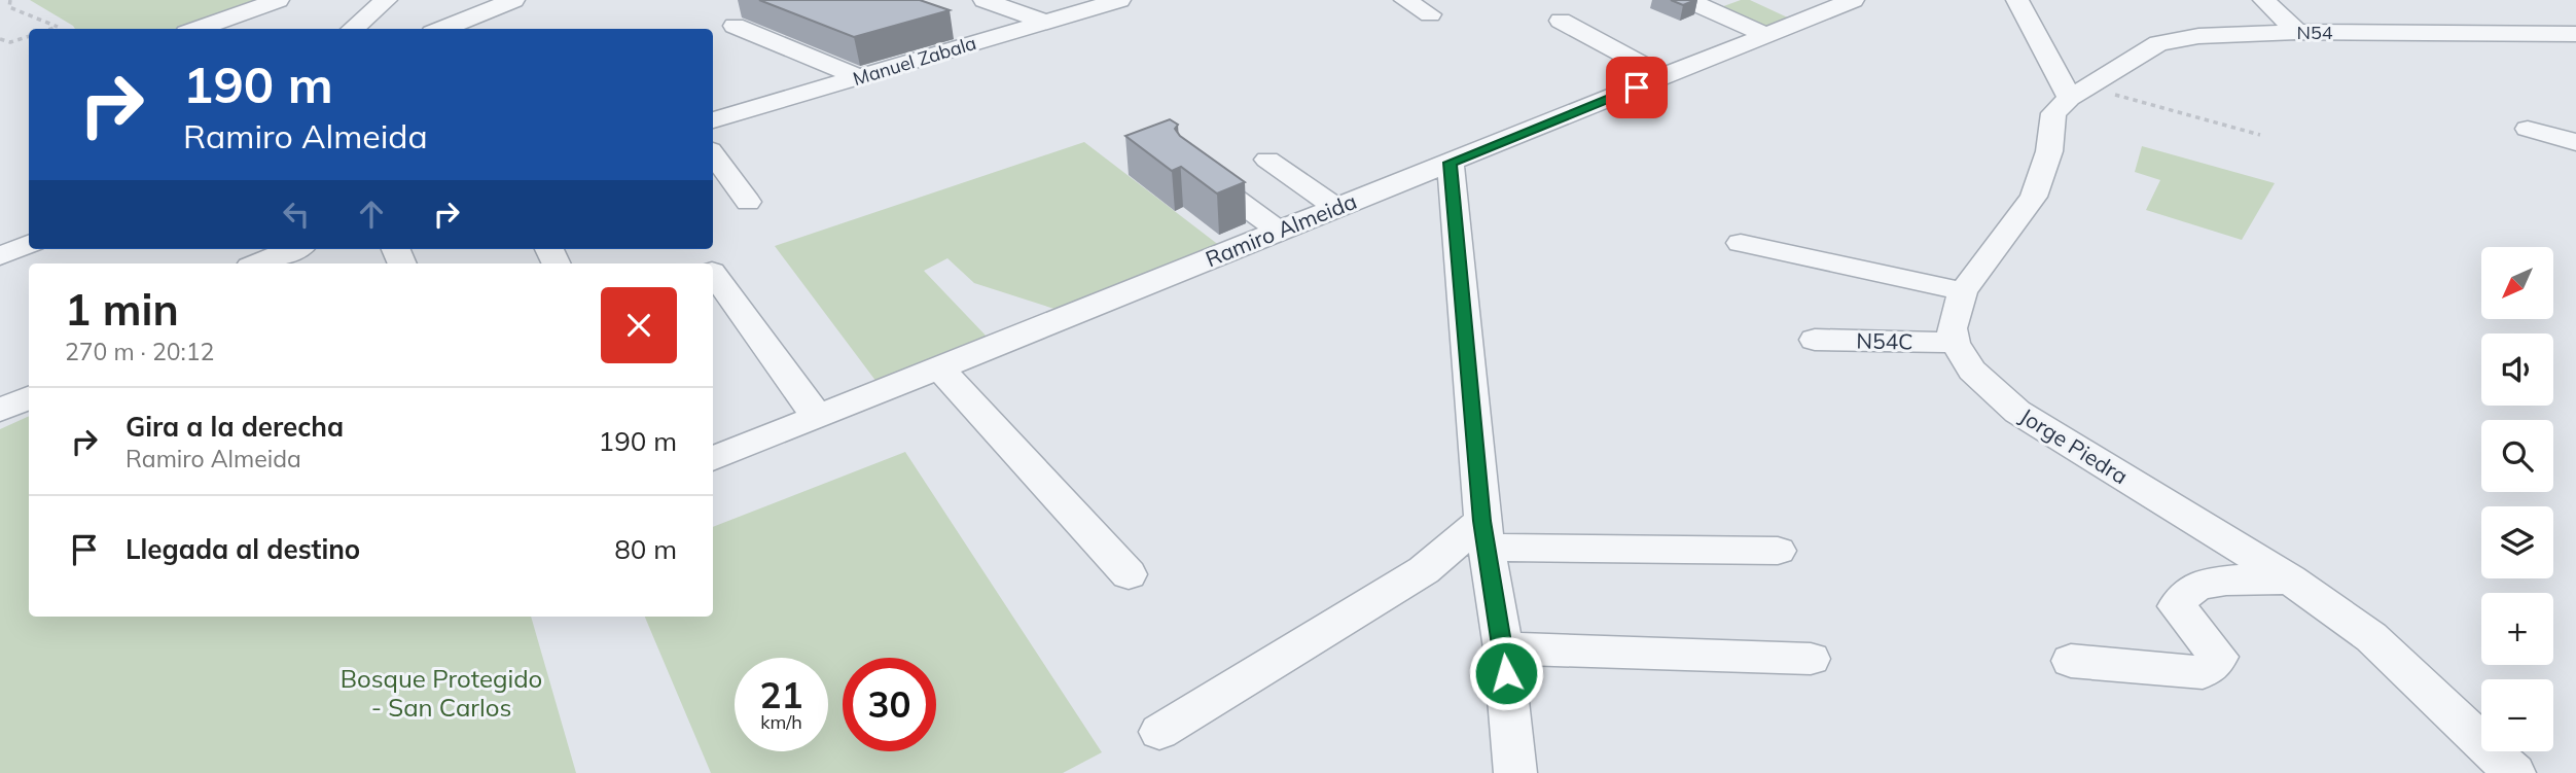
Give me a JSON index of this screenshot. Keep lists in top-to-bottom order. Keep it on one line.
{"streets":{"street":["N54","Manuel Zabala","Ramiro Almeida","N54C","Jorge Piedra"]},"crossings":[["N54C","Jorge Piedra"]],"parks":["Bosque Protegido - San Carlos"],"north":"bottom left","page":{"turn":["190 m","Ramiro Almeida"],"map_buttons":["+","−"],"heading":["1 min","270 m · 20:12"],"list":[{"name":"Gira a la derecha","note":"Ramiro Almeida","value":"190 m"},{"name":"Llegada al destino","value":"80 m"}],"speed":"21 km/h","limit":"30"}}
